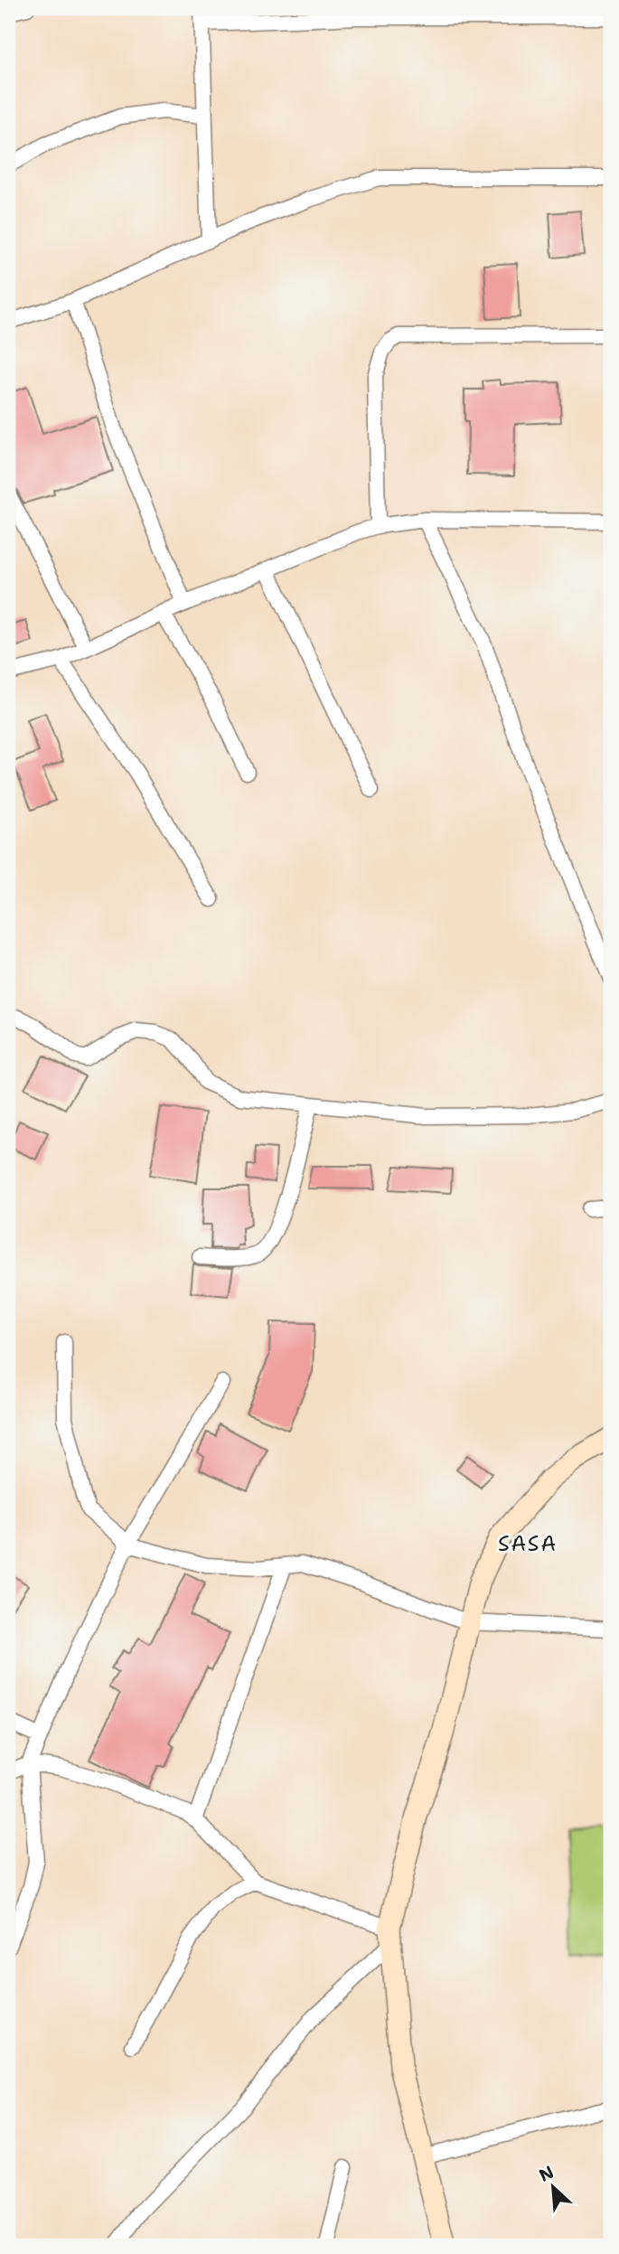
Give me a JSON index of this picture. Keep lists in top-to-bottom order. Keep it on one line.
{"districts":["SASA"],"north":"top left"}
